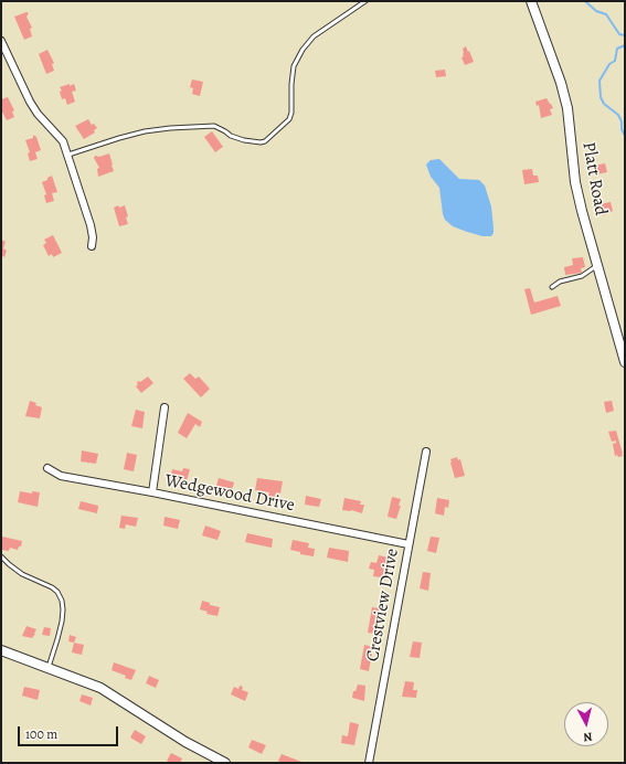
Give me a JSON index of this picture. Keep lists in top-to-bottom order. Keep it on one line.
{"streets":{"street":["Platt Road","Wedgewood Drive","Crestview Drive"]},"crossings":[["Wedgewood Drive","Crestview Drive"]],"scale_bar":"100 m","north":"bottom"}
